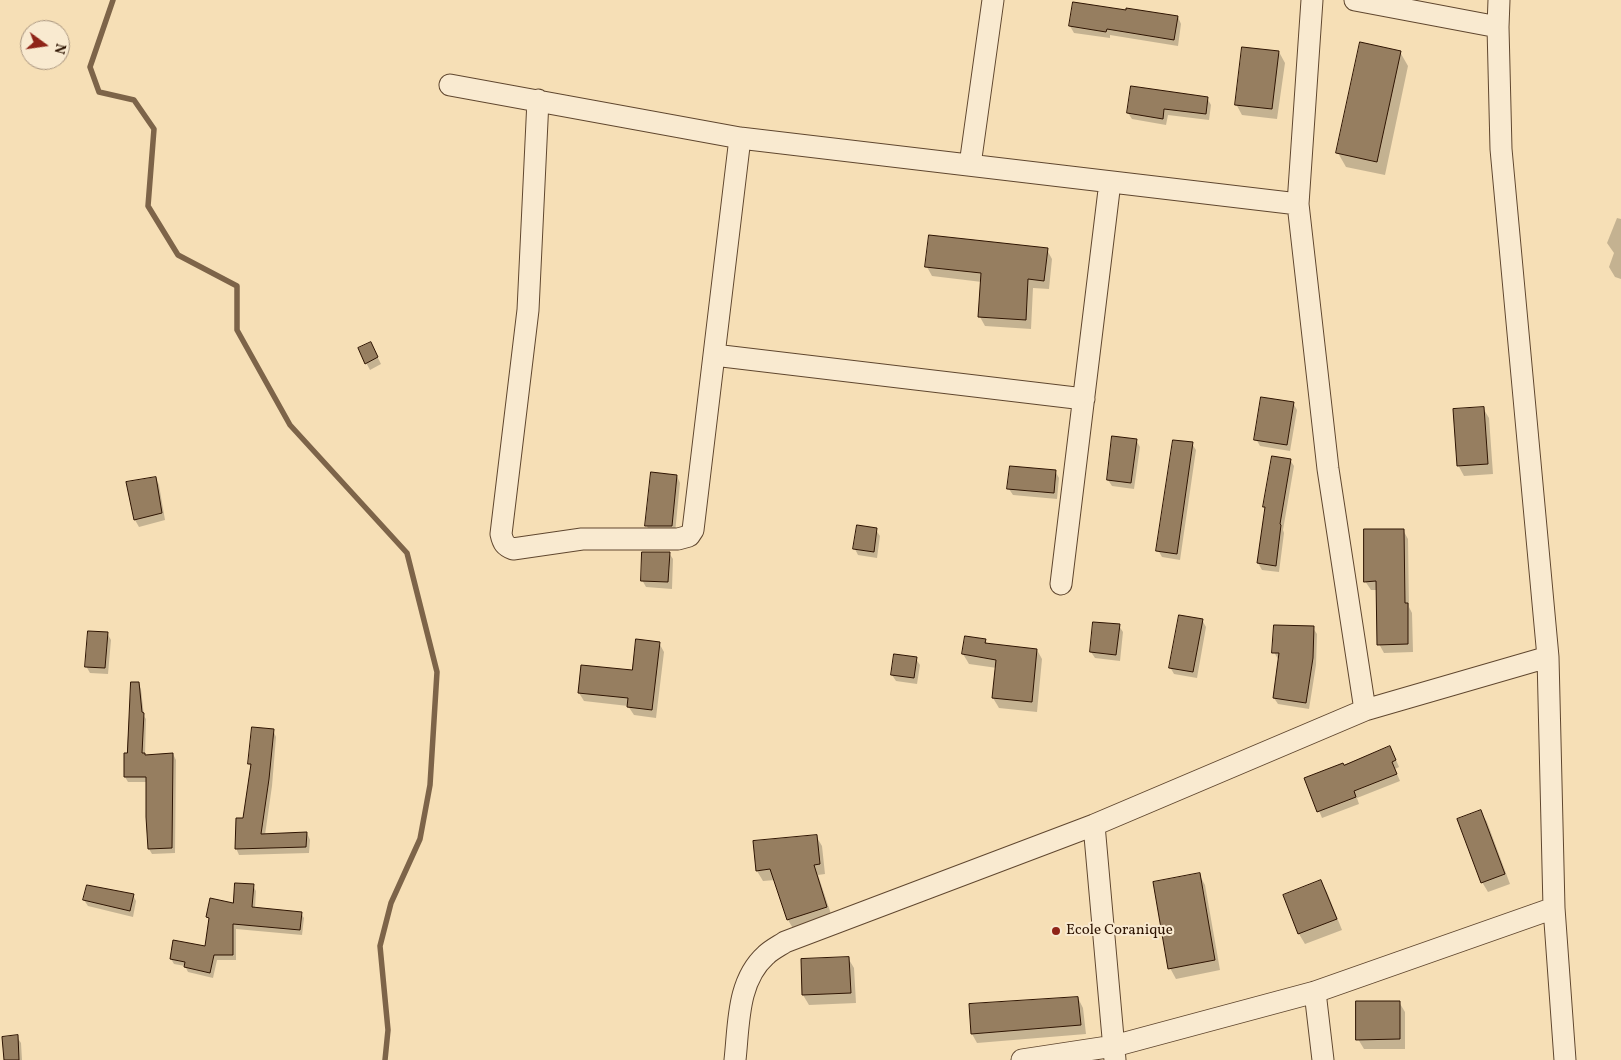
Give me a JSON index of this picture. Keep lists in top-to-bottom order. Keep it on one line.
{"places":["Ecole Coranique"],"north":"right"}
